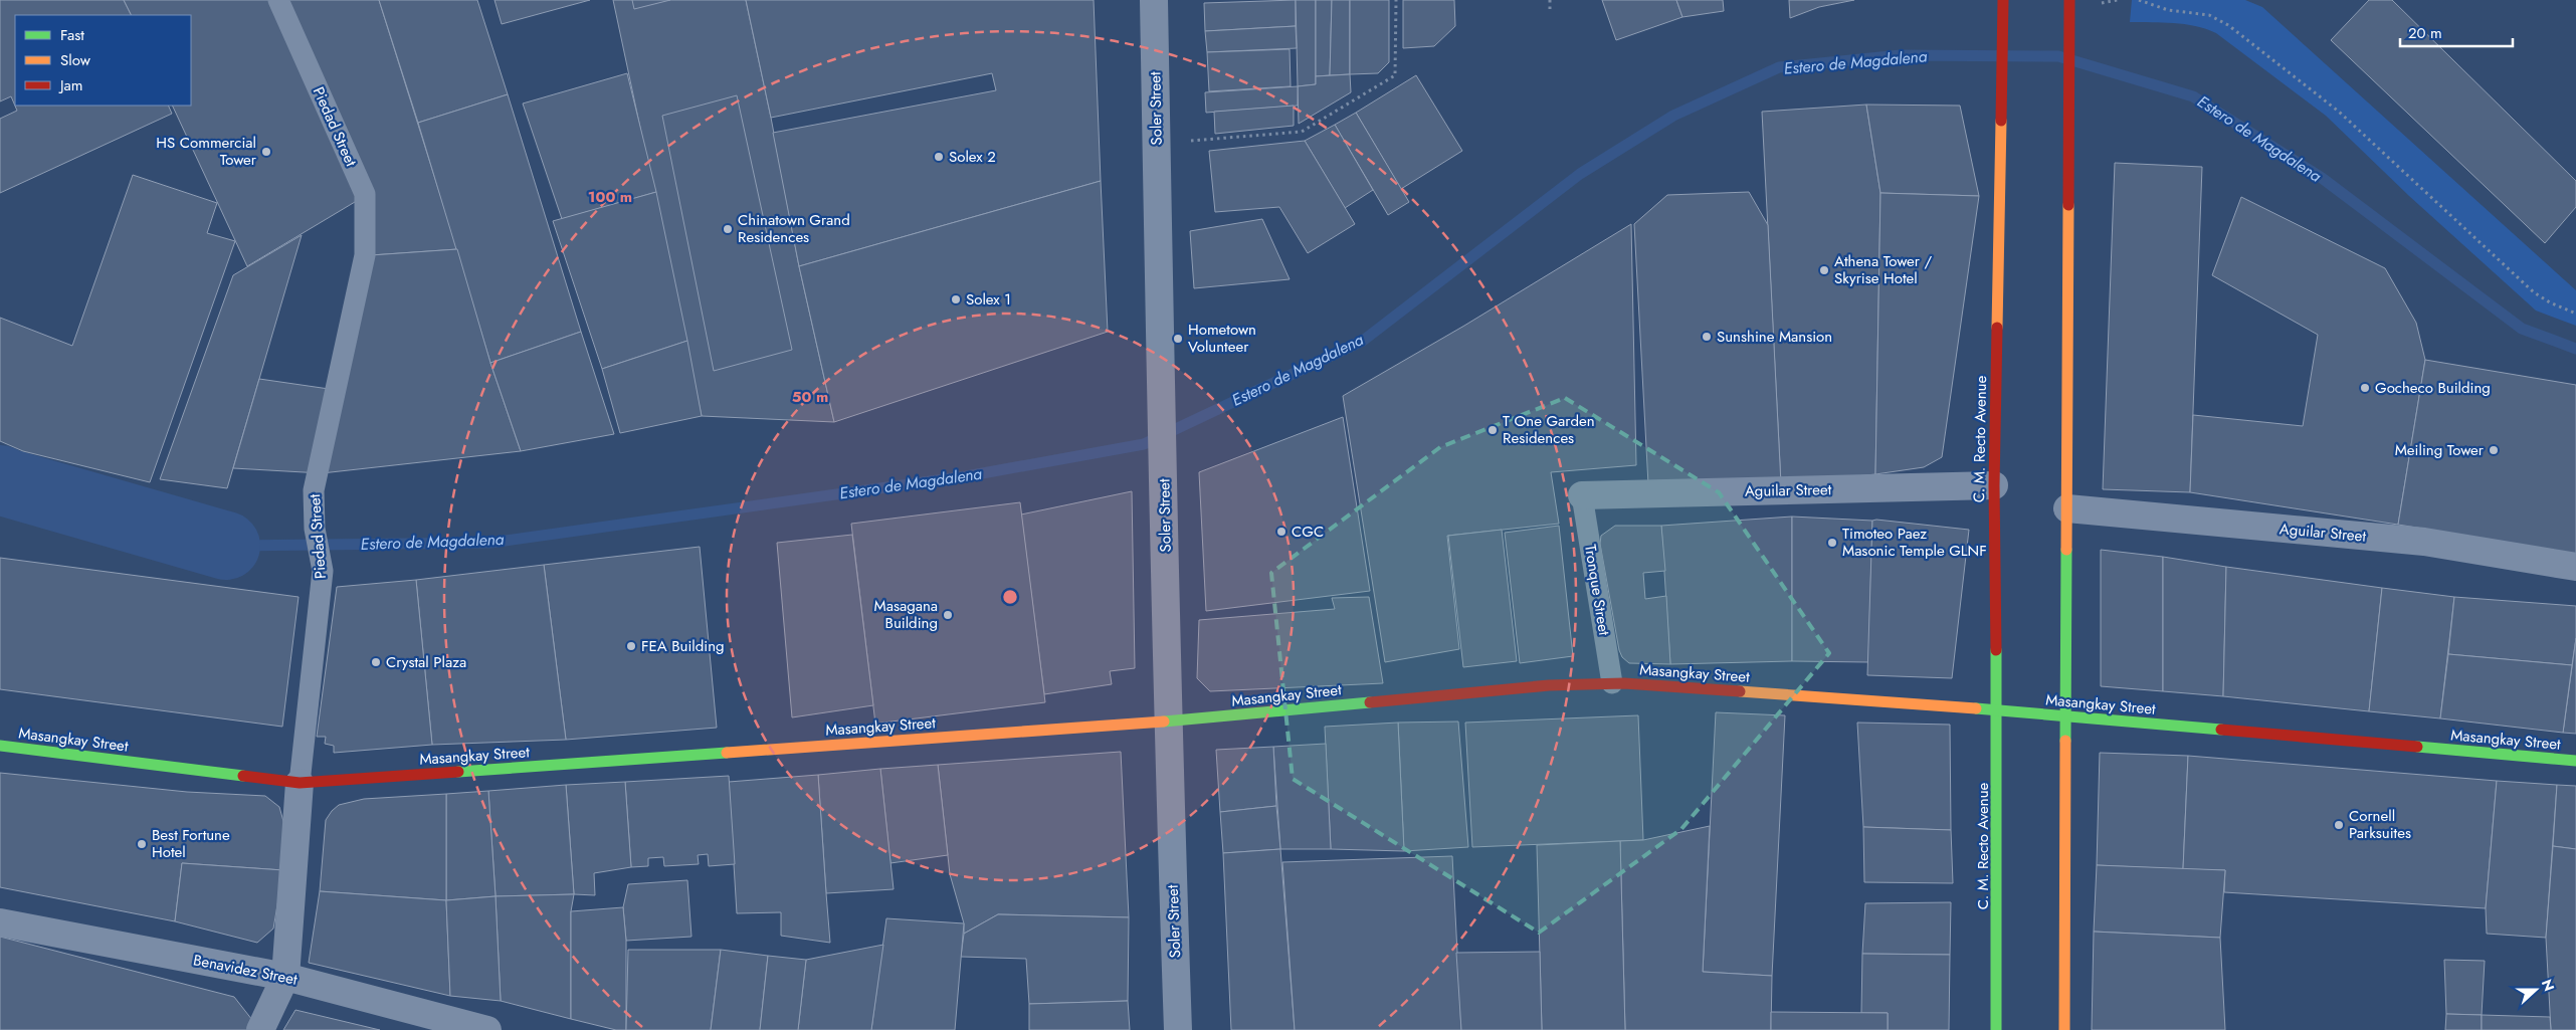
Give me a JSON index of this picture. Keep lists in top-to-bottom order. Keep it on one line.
{"streets":{"street":["Soler Street","Piedad Street","C. M. Recto Avenue","Aguilar Street","Masangkay Street","Benavidez Street"],"lane":["Tronque Street"]},"crossings":[["Soler Street","Masangkay Street"],["Piedad Street","Masangkay Street"],["Piedad Street","Benavidez Street"],["C. M. Recto Avenue","Aguilar Street"],["C. M. Recto Avenue","Masangkay Street"],["Aguilar Street","Tronque Street"],["Tronque Street","Masangkay Street"]],"water":["Estero de Magdalena"],"places":["HS Commercial Tower","Solex 2","Chinatown Grand Residences","Athena Tower / Skyrise Hotel","Solex 1","Sunshine Mansion","Hometown Volunteer","Gocheco Building","T One Garden Residences","Meiling Tower","CGC","Timoteo Paez Masonic Temple GLNF","Masagana Building","FEA Building","Crystal Plaza","Cornell Parksuites","Best Fortune Hotel"],"legend":["Fast","Slow","Jam"],"scale_bar":"20 m","north":"right","rings":["100 m","50 m"]}
